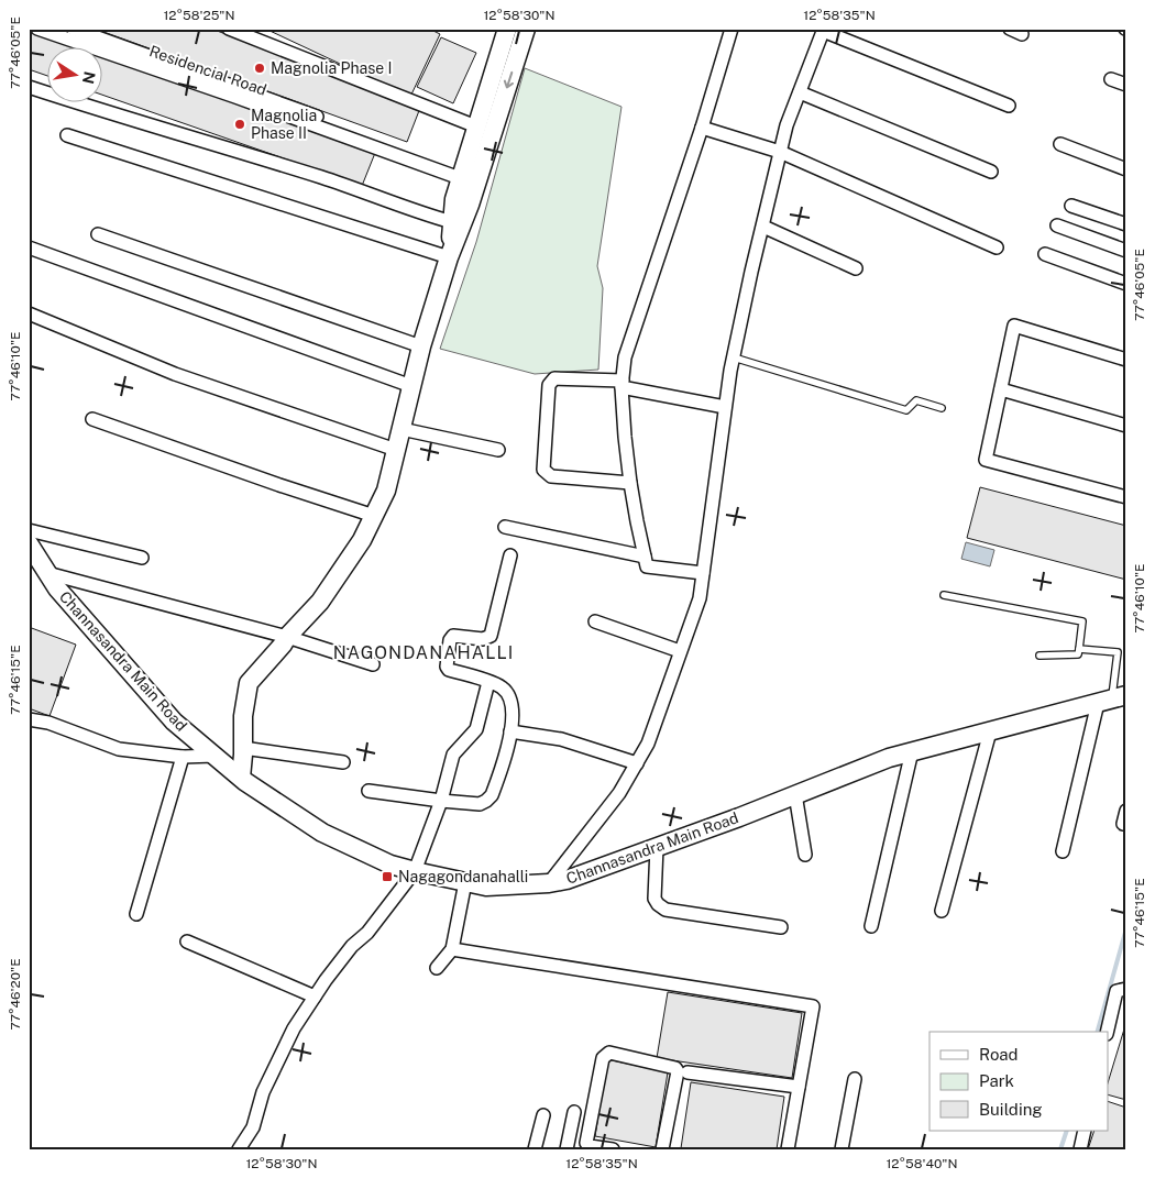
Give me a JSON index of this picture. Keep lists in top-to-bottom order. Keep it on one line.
{"streets":{"street":["Residencial Road","Channasandra Main Road"]},"districts":["NAGONDANAHALLI"],"places":{"other":["Magnolia Phase I","Magnolia Phase II"],"transit":["Nagagondanahalli"]},"legend":["Road","Park","Building"],"north":"right","coordinates":["12°58'25\"N","12°58'30\"N","12°58'35\"N","77°46'05\"E","77°46'10\"E","77°46'15\"E","77°46'20\"E","12°58'40\"N"]}
